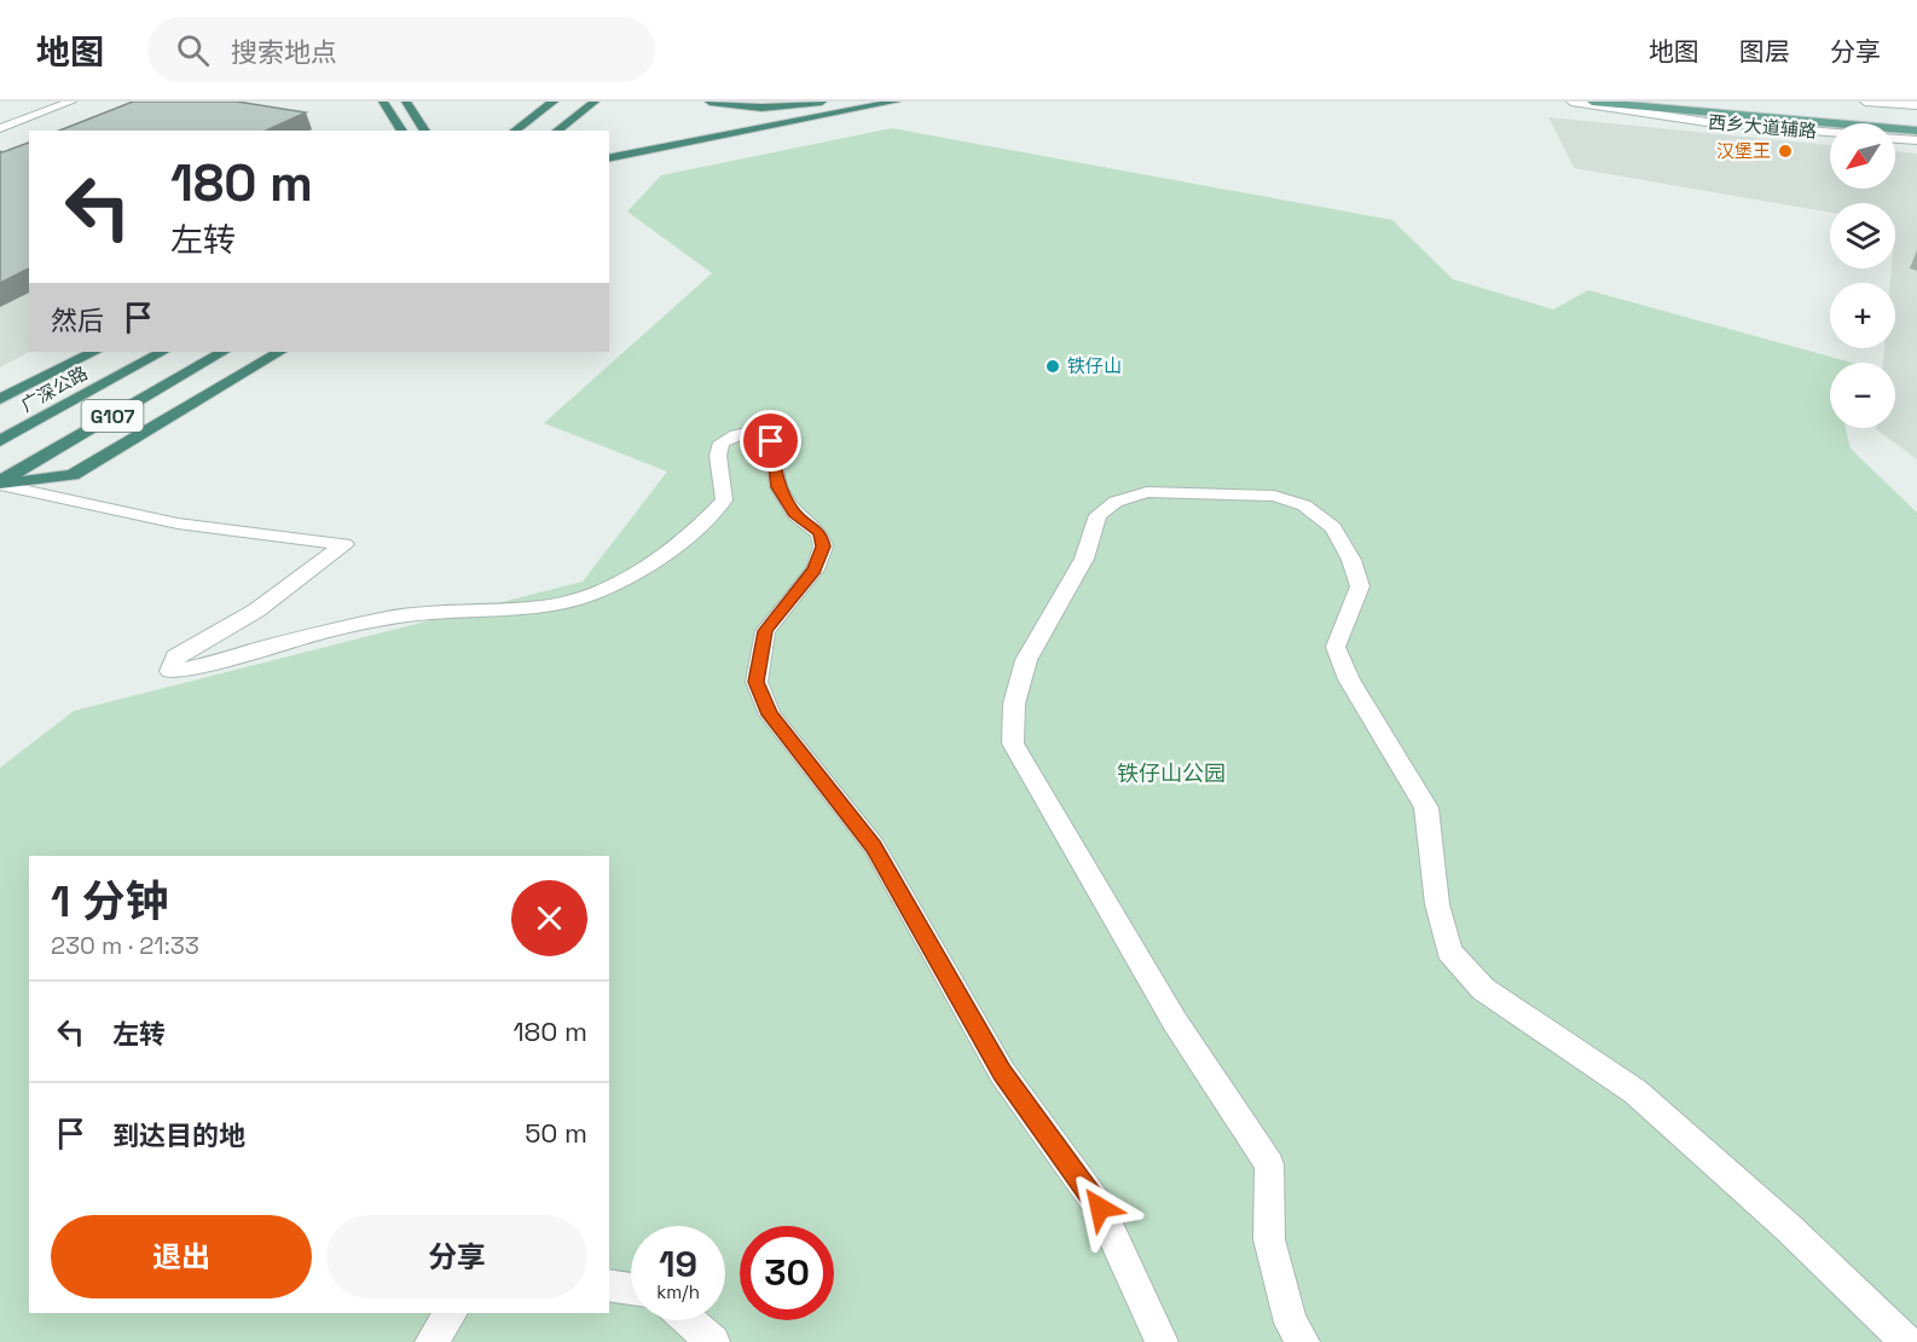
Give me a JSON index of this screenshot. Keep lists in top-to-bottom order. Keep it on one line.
{"streets":{"highway":["广深公路","G107"],"street":["西乡大道辅路"]},"parks":["铁仔山公园"],"places":["汉堡王","铁仔山"],"north":"bottom left","page":{"header":"地图","search":"搜索地点","nav":["地图","图层","分享"],"map_buttons":["+","−"],"turn":["180 m","左转"],"then":"然后","heading":["1 分钟","230 m · 21:33"],"list":[{"name":"左转","value":"180 m"},{"name":"到达目的地","value":"50 m"}],"buttons":["退出","分享"],"speed":"19 km/h","limit":"30"}}
